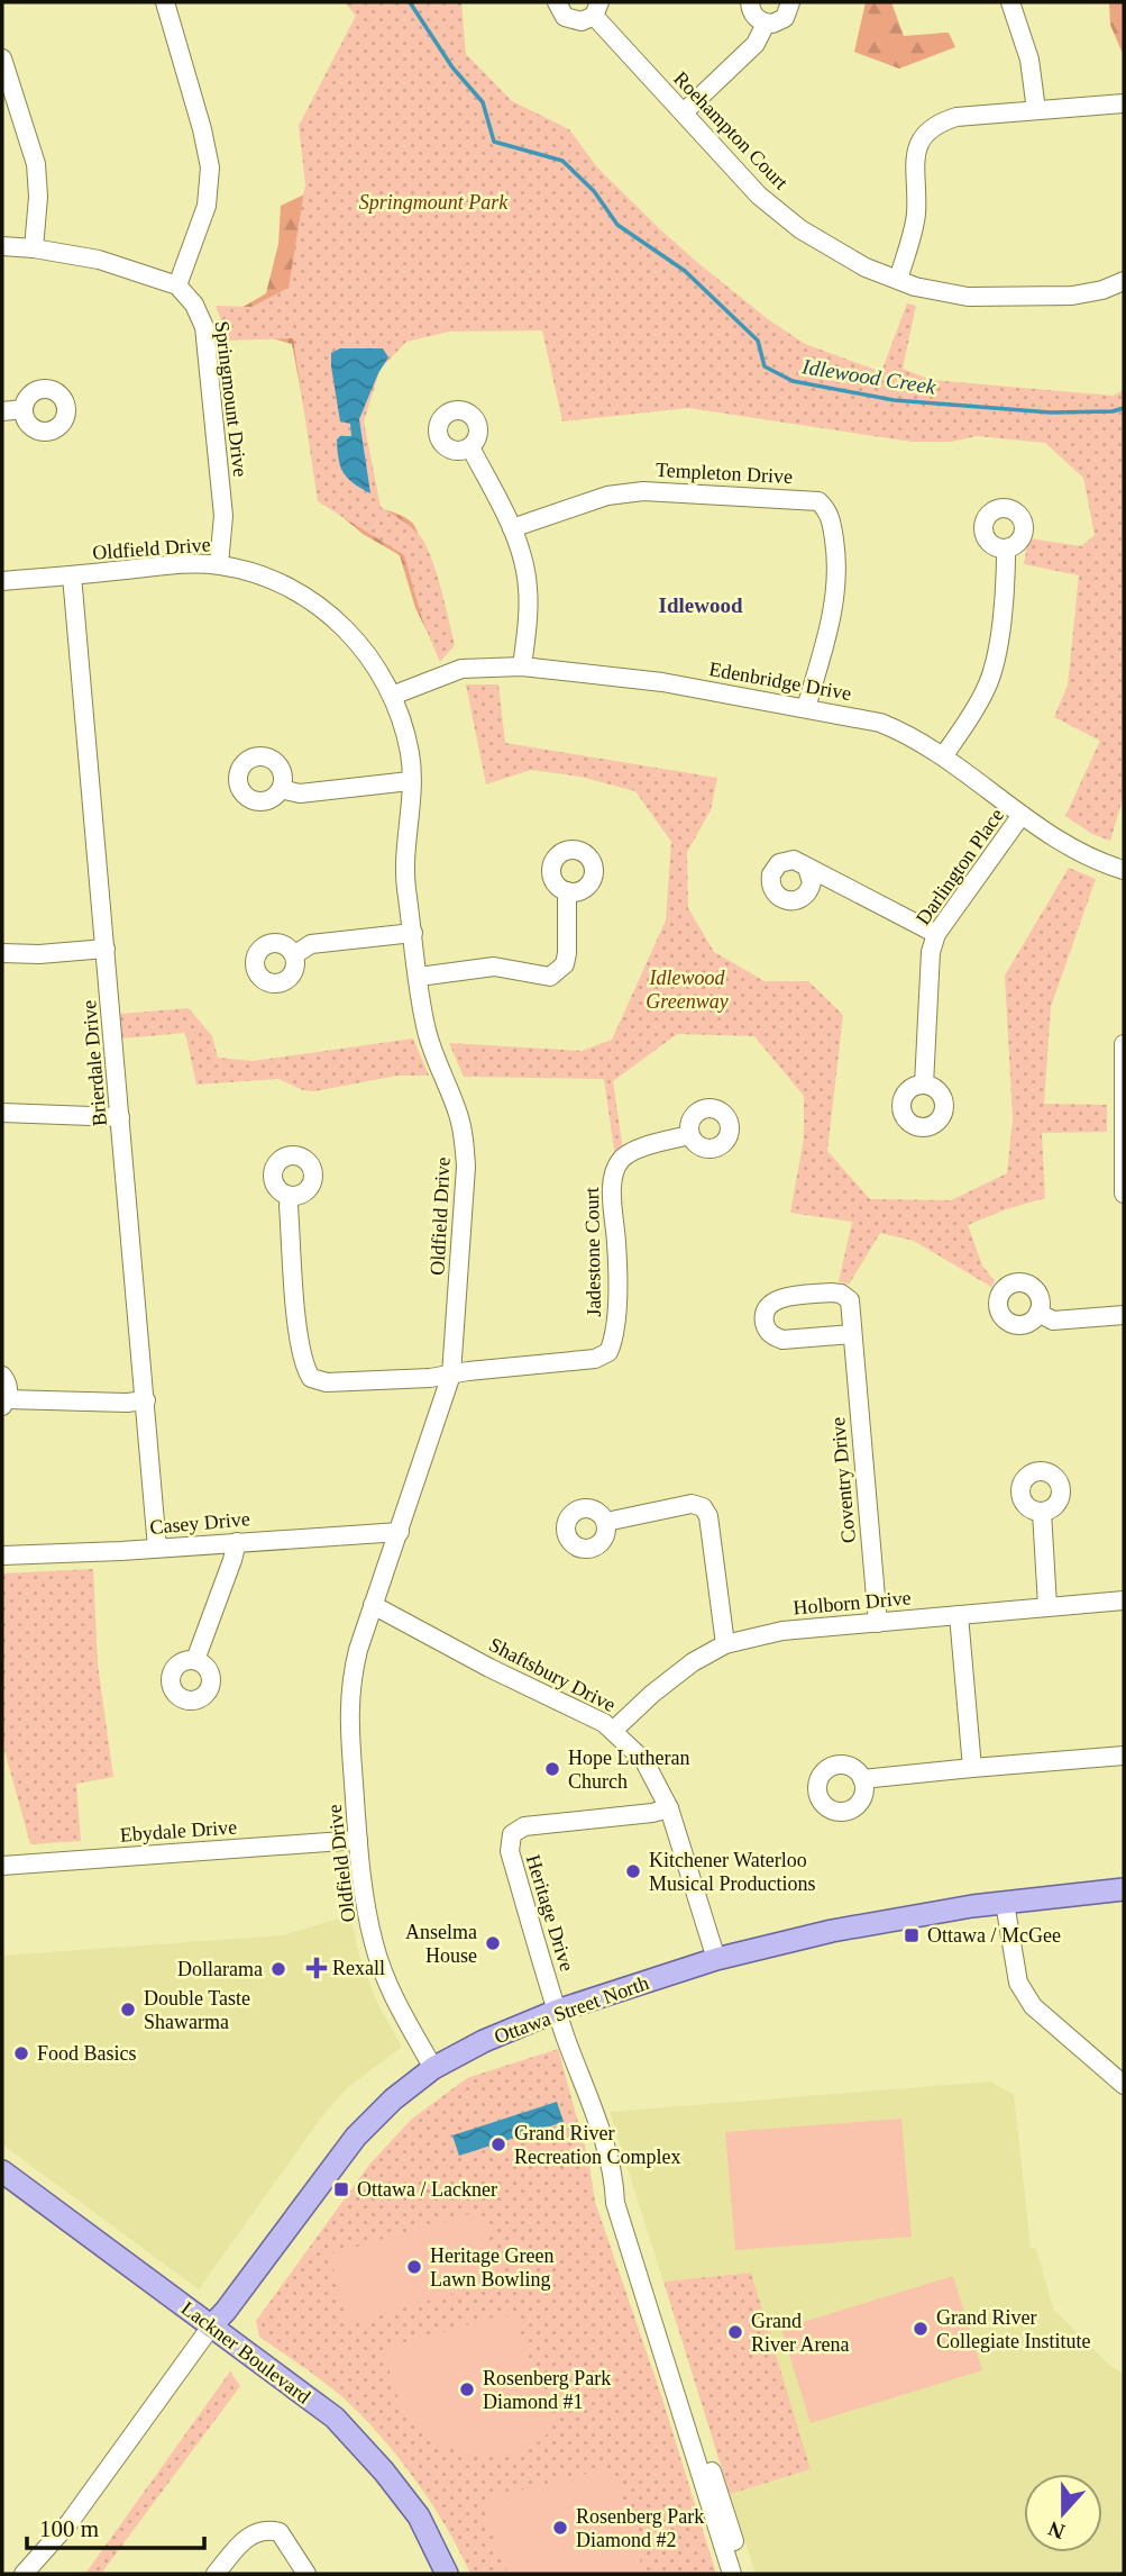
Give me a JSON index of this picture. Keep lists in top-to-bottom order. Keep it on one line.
{"streets":{"main road":["Ottawa Street North","Lackner Boulevard"],"street":["Roehampton Court","Springmount Drive","Templeton Drive","Oldfield Drive","Edenbridge Drive","Darlington Place","Brierdale Drive","Jadestone Court","Coventry Drive","Casey Drive","Holborn Drive","Shaftsbury Drive","Ebydale Drive","Heritage Drive"]},"crossings":[["Springmount Drive","Oldfield Drive"],["Templeton Drive","Edenbridge Drive"],["Oldfield Drive","Edenbridge Drive"],["Oldfield Drive","Brierdale Drive"],["Oldfield Drive","Jadestone Court"],["Oldfield Drive","Casey Drive"],["Oldfield Drive","Shaftsbury Drive"],["Oldfield Drive","Ebydale Drive"],["Oldfield Drive","Ottawa Street North"],["Edenbridge Drive","Darlington Place"],["Brierdale Drive","Casey Drive"],["Coventry Drive","Holborn Drive"],["Holborn Drive","Shaftsbury Drive"],["Shaftsbury Drive","Heritage Drive"],["Shaftsbury Drive","Ottawa Street North"],["Heritage Drive","Ottawa Street North"],["Ottawa Street North","Lackner Boulevard"]],"districts":["Idlewood"],"water":["Idlewood Creek"],"parks":["Springmount Park","Idlewood Greenway"],"places":{"other":["Hope Lutheran Church","Kitchener Waterloo Musical Productions","Anselma House","Dollarama","Double Taste Shawarma","Food Basics","Grand River Recreation Complex","Heritage Green Lawn Bowling","Grand River Collegiate Institute","Grand River Arena","Rosenberg Park Diamond #1","Rosenberg Park Diamond #2"],"transit":["Ottawa / McGee","Ottawa / Lackner"],"health":["Rexall"]},"scale_bar":"100 m","north":"bottom"}
